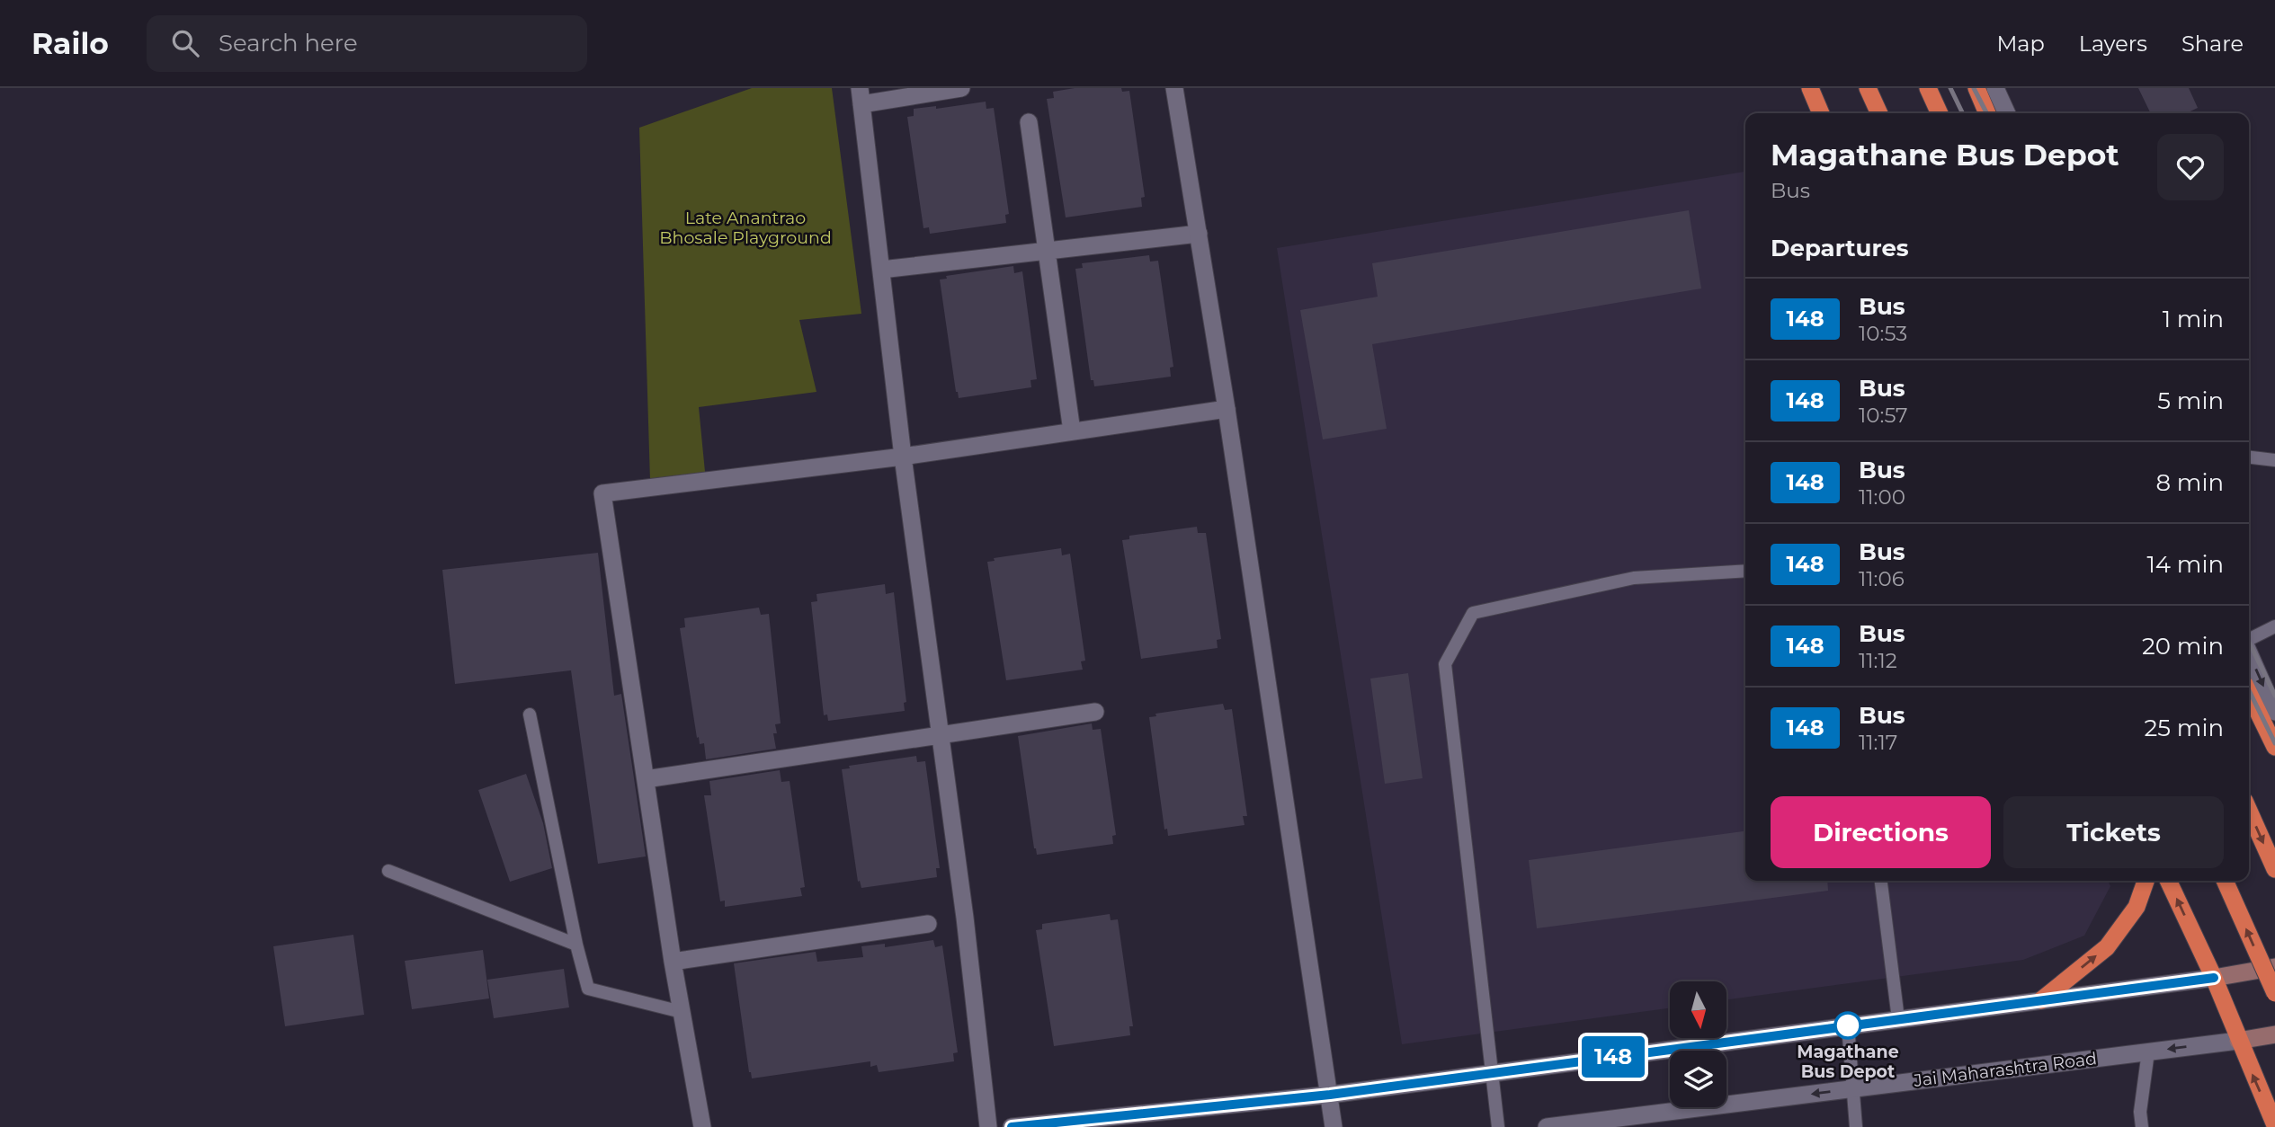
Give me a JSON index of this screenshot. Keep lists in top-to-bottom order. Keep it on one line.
{"streets":{"street":["Jai Maharashtra Road"]},"parks":["Late Anantrao Bhosale Playground"],"places":["Magathane Bus Depot"],"lines":["bus line 148"],"north":"bottom","page":{"header":"Railo","search":"Search here","nav":["Map","Layers","Share"],"on_map":"148","heading":[["Magathane Bus Depot","Bus"],"Departures"],"list":[{"mark":"148","name":"Bus","note":"10:53","value":"1 min"},{"mark":"148","name":"Bus","note":"10:57","value":"5 min"},{"mark":"148","name":"Bus","note":"11:00","value":"8 min"},{"mark":"148","name":"Bus","note":"11:06","value":"14 min"},{"mark":"148","name":"Bus","note":"11:12","value":"20 min"},{"mark":"148","name":"Bus","note":"11:17","value":"25 min"}],"buttons":["Directions","Tickets"]}}
